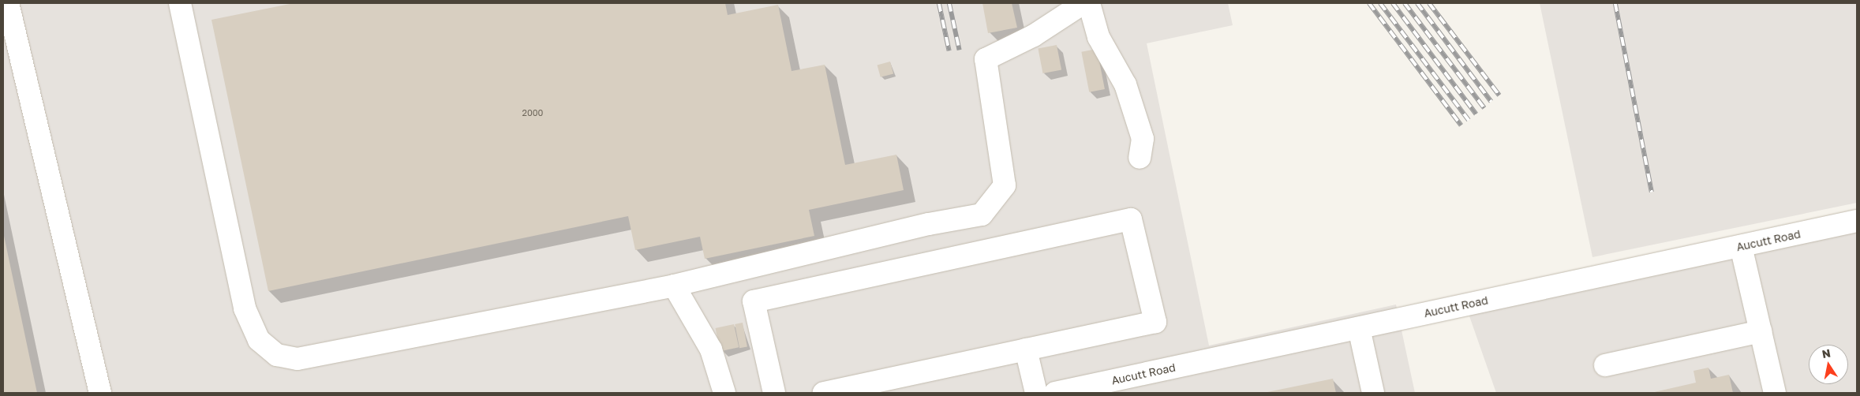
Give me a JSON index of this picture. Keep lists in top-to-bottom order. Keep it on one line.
{"streets":{"street":["Aucutt Road"]},"house_numbers":["2000"],"north":"top"}
